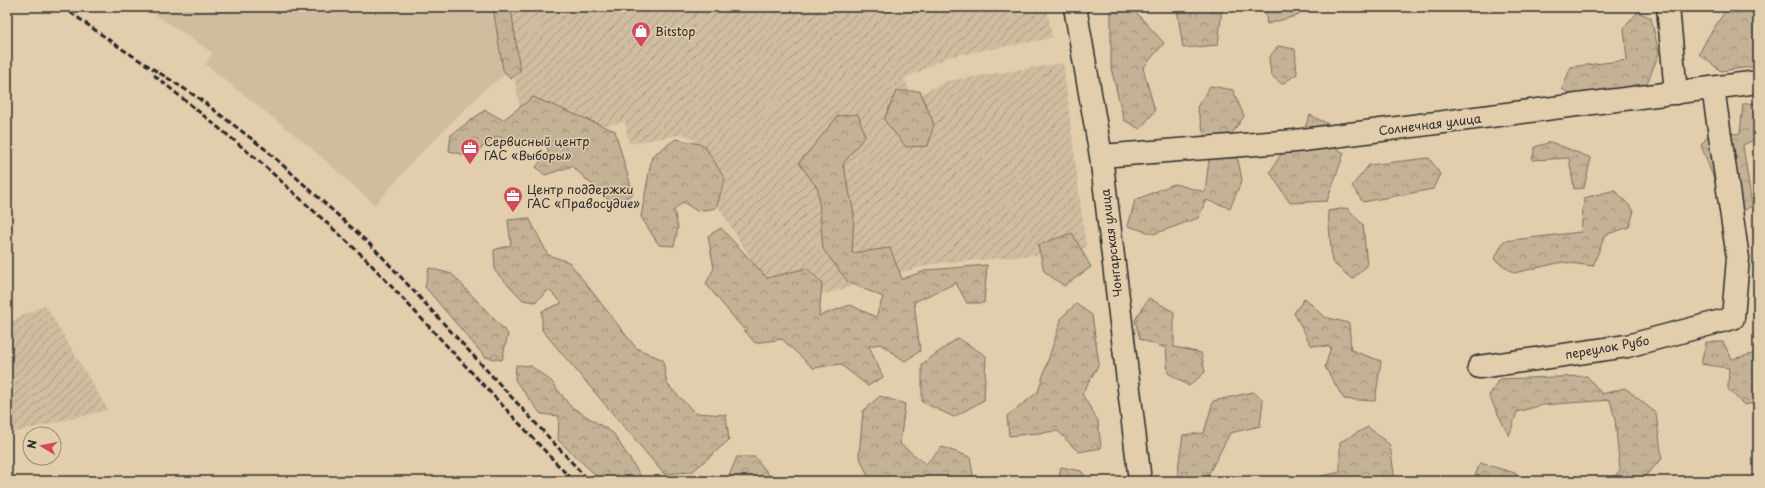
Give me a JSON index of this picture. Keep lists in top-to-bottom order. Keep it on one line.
{"streets":{"street":["Солнечная улица","Чонгарская улица","переулок Рубо"]},"crossings":[["Солнечная улица","Чонгарская улица"],["Солнечная улица","переулок Рубо"]],"places":{"shop":["Bitstop"],"office":["Сервисный центр ГАС «Выборы»","Центр поддержки ГАС «Правосудие»"]},"north":"left"}
